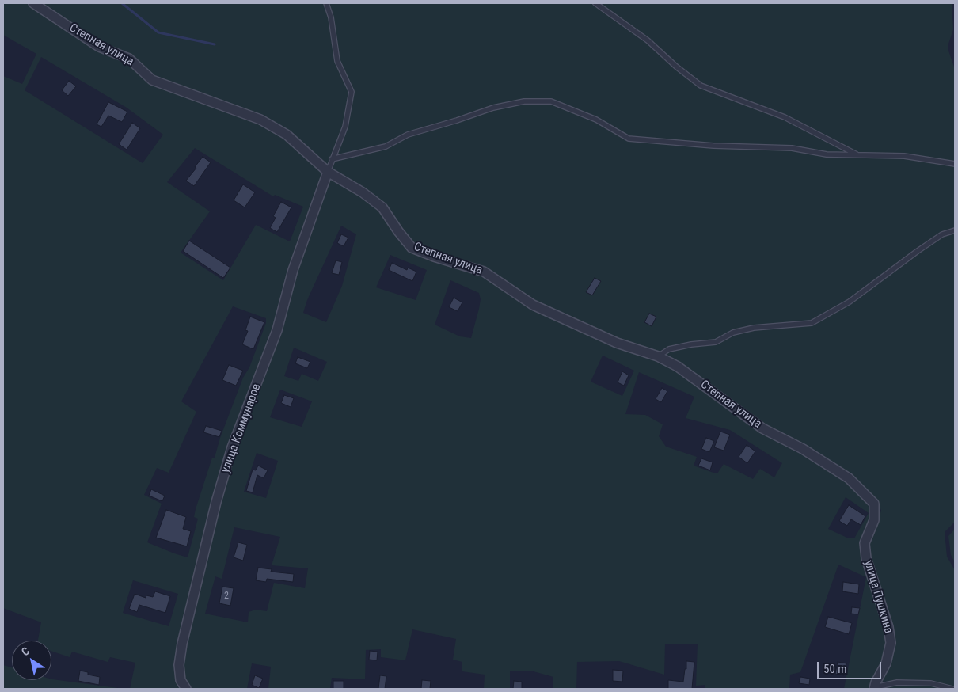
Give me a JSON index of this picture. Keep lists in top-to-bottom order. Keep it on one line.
{"streets":{"street":["Степная улица","улица Коммунаров","улица Пушкина"]},"crossings":[["Степная улица","улица Коммунаров"],["Степная улица","улица Пушкина"]],"house_numbers":["2"],"scale_bar":"50 m","north":"top left"}
